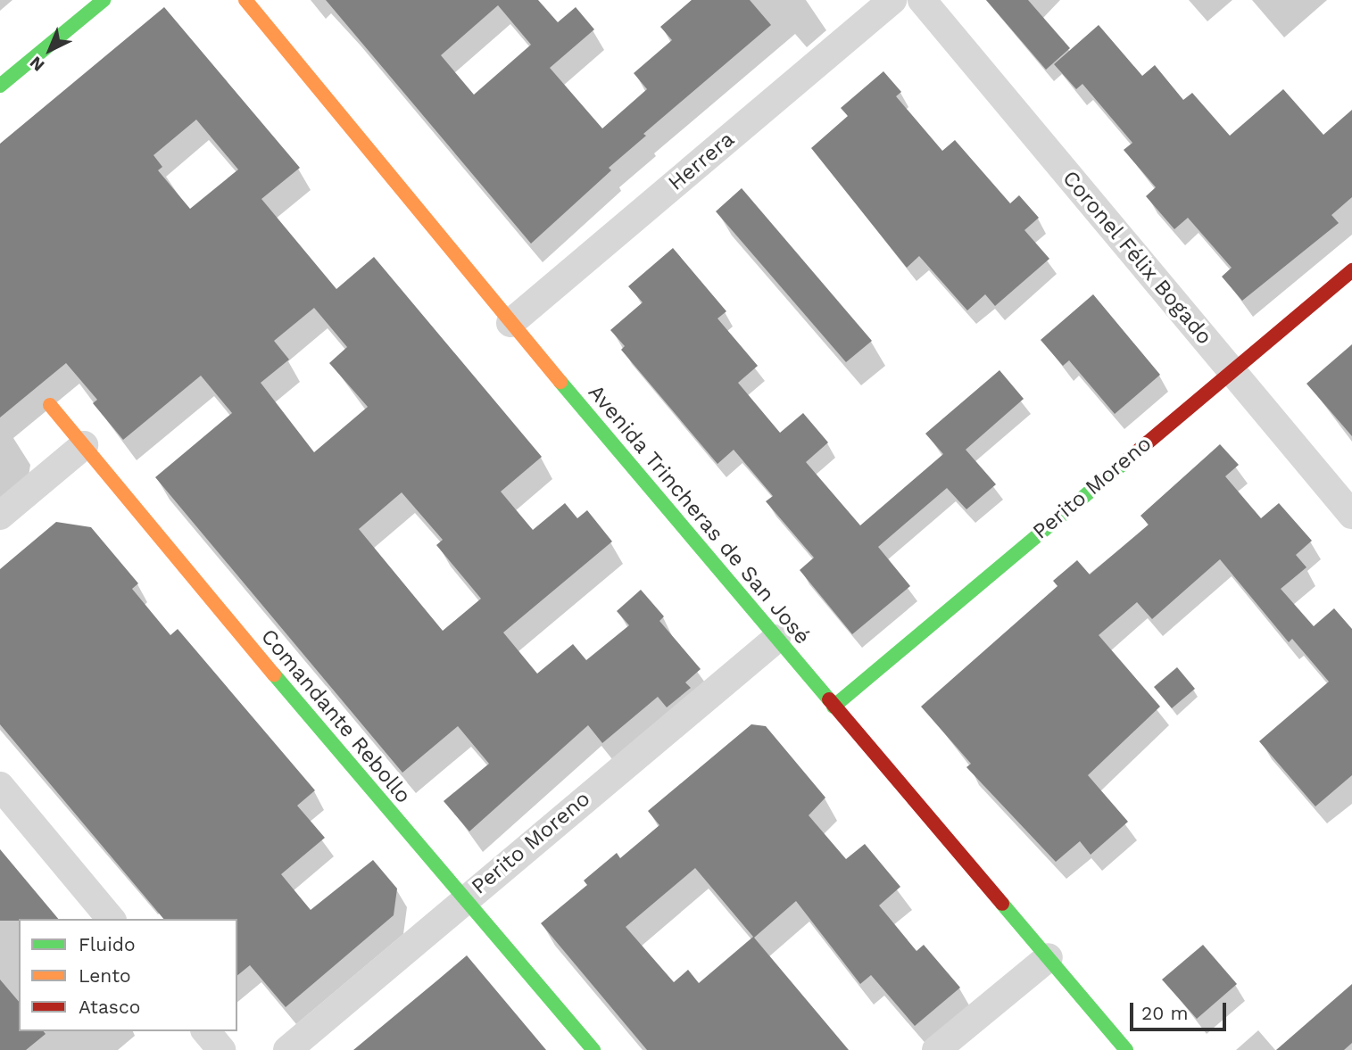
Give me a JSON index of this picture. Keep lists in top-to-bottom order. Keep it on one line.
{"streets":{"street":["Herrera","Coronel Félix Bogado","Perito Moreno","Avenida Trincheras de San José","Comandante Rebollo"]},"crossings":[["Herrera","Avenida Trincheras de San José"],["Coronel Félix Bogado","Perito Moreno"],["Perito Moreno","Avenida Trincheras de San José"],["Perito Moreno","Comandante Rebollo"]],"legend":["Fluido","Lento","Atasco"],"scale_bar":"20 m","north":"bottom left"}
